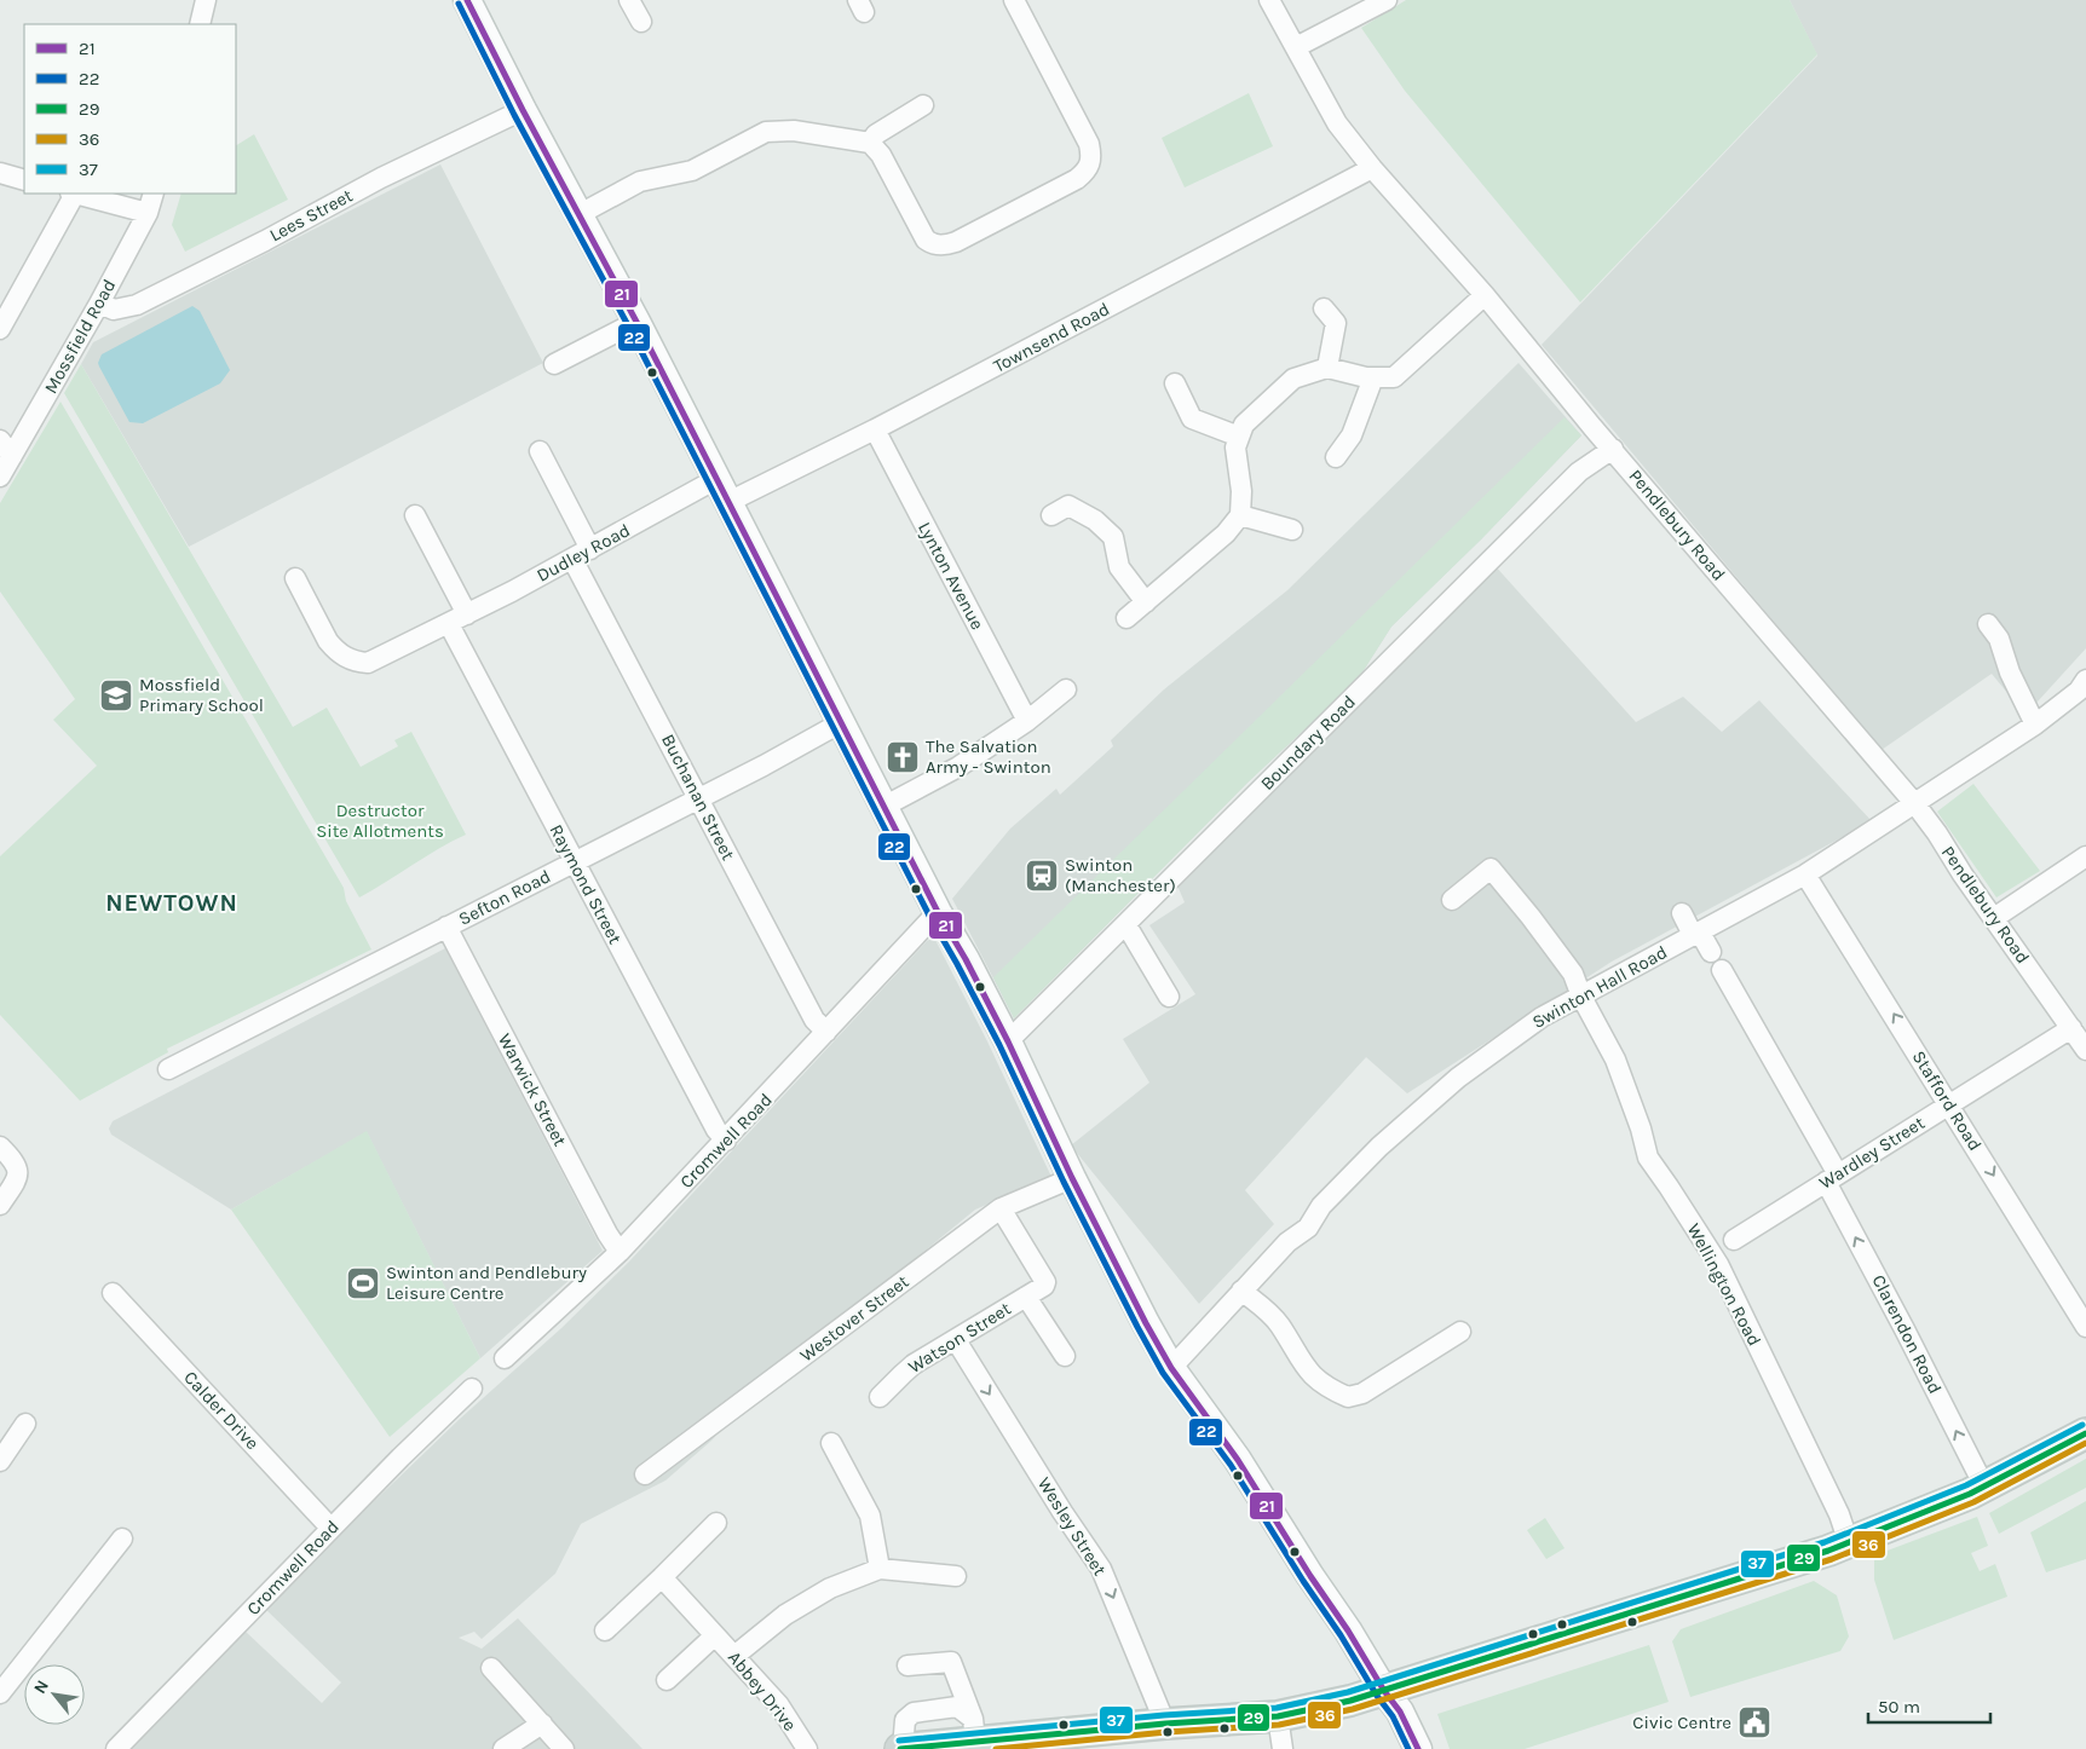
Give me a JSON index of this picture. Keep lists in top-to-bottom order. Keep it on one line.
{"streets":{"street":["Lees Street","Mossfield Road","Townsend Road","Pendlebury Road","Dudley Road","Lynton Avenue","Boundary Road","Buchanan Street","Raymond Street","Sefton Road","Swinton Hall Road","Warwick Street","Stafford Road","Cromwell Road","Wardley Street","Wellington Road","Westover Street","Clarendon Road","Watson Street","Calder Drive","Wesley Street","Abbey Drive"]},"crossings":[["Lees Street","Mossfield Road"],["Townsend Road","Pendlebury Road"],["Townsend Road","Dudley Road"],["Townsend Road","Lynton Avenue"],["Pendlebury Road","Boundary Road"],["Pendlebury Road","Swinton Hall Road"],["Pendlebury Road","Wardley Street"],["Dudley Road","Buchanan Street"],["Dudley Road","Raymond Street"],["Buchanan Street","Sefton Road"],["Buchanan Street","Cromwell Road"],["Raymond Street","Sefton Road"],["Raymond Street","Cromwell Road"],["Sefton Road","Warwick Street"],["Swinton Hall Road","Stafford Road"],["Swinton Hall Road","Wellington Road"],["Warwick Street","Cromwell Road"],["Stafford Road","Wardley Street"],["Cromwell Road","Calder Drive"],["Wardley Street","Clarendon Road"],["Westover Street","Watson Street"],["Watson Street","Wesley Street"]],"one_way":["Clarendon Road"],"districts":["NEWTOWN"],"parks":["Destructor Site Allotments"],"places":{"school or university":["Mossfield Primary School"],"church":["The Salvation Army - Swinton"],"station":["Swinton (Manchester)"],"sports":["Swinton and Pendlebury Leisure Centre"],"public building":["Civic Centre"]},"lines":["transit line 21","transit line 22","transit line 37","transit line 29","transit line 36"],"legend":["21","22","29","36","37"],"scale_bar":"50 m","north":"top left"}
